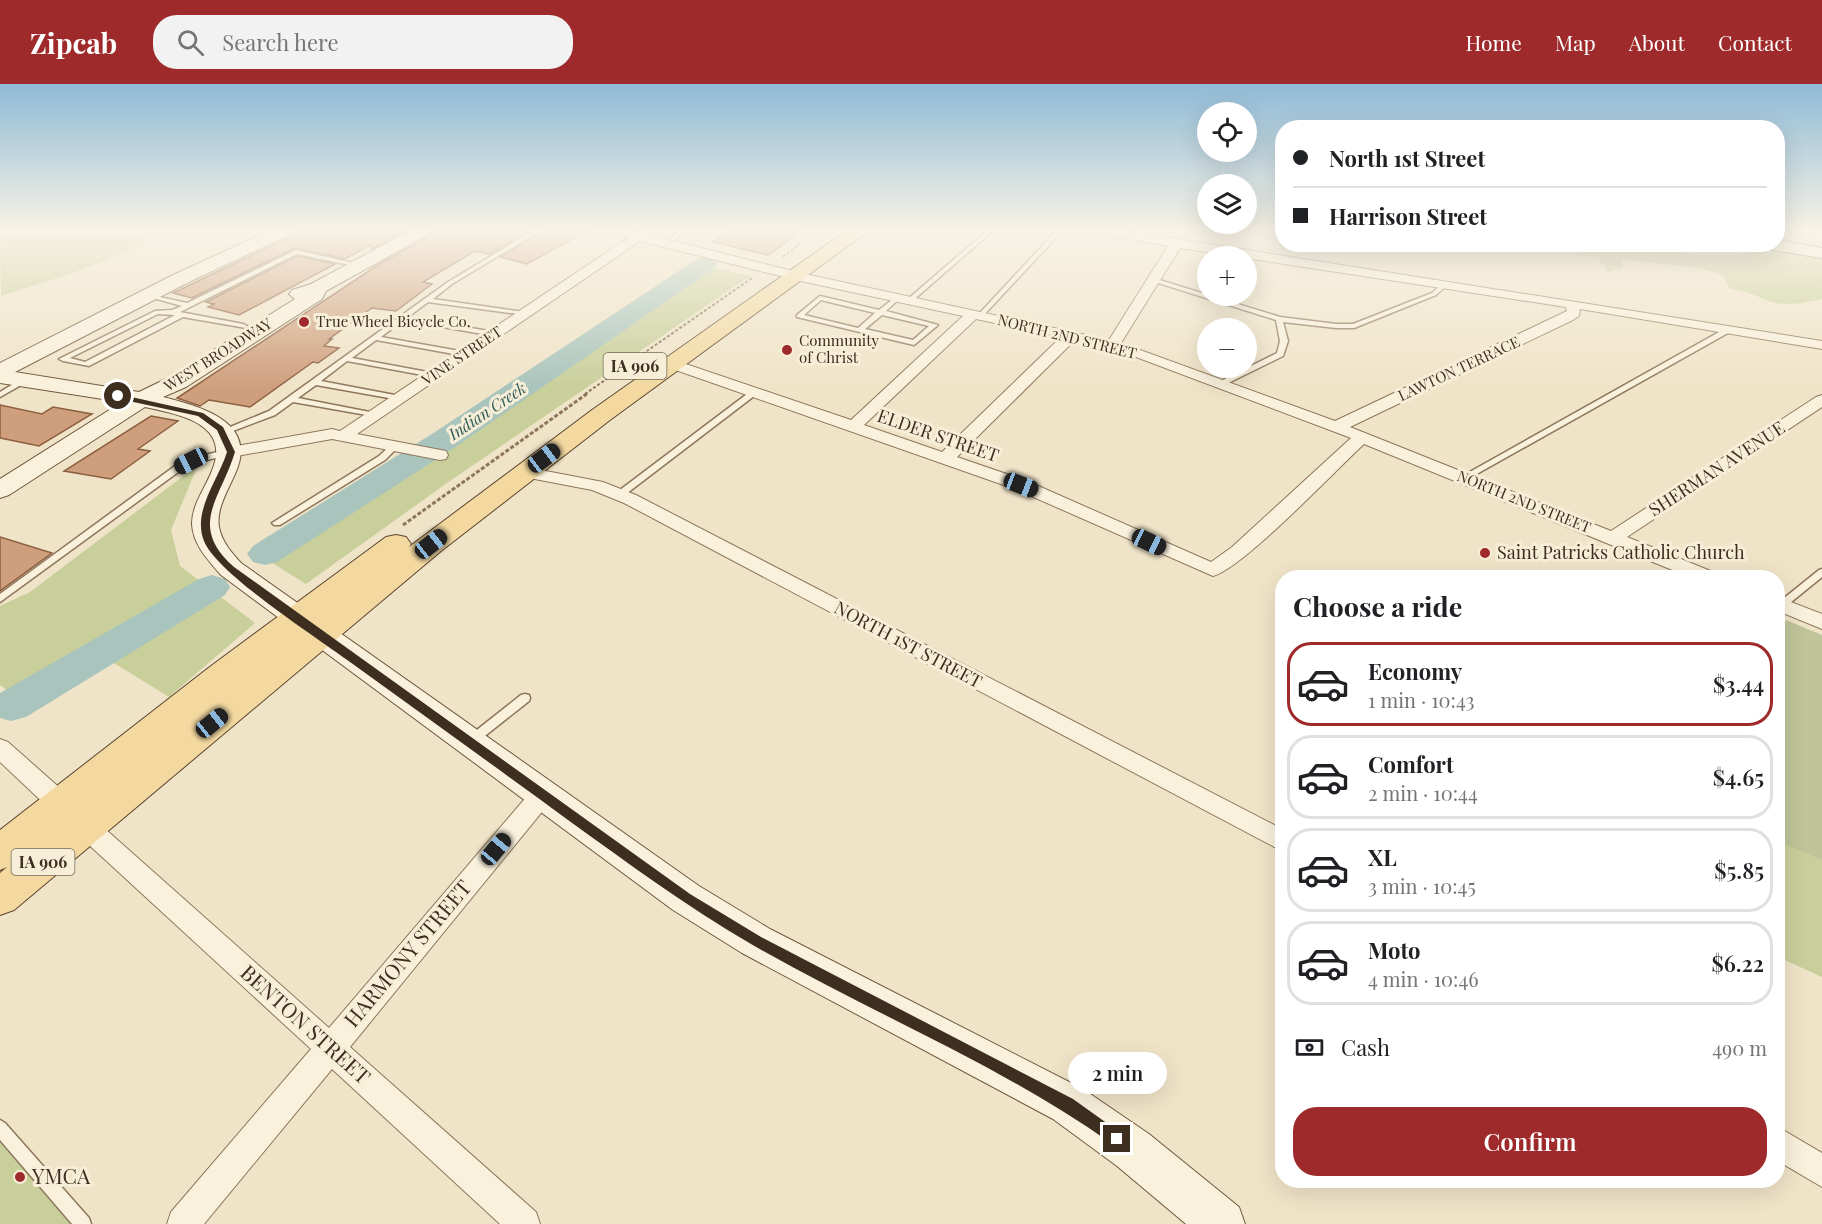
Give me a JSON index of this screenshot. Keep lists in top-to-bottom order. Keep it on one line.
{"streets":{"main road":["WEST BROADWAY","IA 906"],"street":["NORTH 2ND STREET","VINE STREET","LAWTON TERRACE","ELDER STREET","SHERMAN AVENUE","NORTH 1ST STREET","HARMONY STREET","BENTON STREET"]},"crossings":[["NORTH 2ND STREET","LAWTON TERRACE"],["NORTH 2ND STREET","ELDER STREET"],["NORTH 2ND STREET","SHERMAN AVENUE"],["IA 906","ELDER STREET"],["IA 906","NORTH 1ST STREET"],["IA 906","BENTON STREET"],["HARMONY STREET","BENTON STREET"]],"water":["Indian Creek"],"places":["True Wheel Bicycle Co.","Community of Christ","Saint Patricks Catholic Church","YMCA"],"page":{"header":"Zipcab","search":"Search here","nav":["Home","Map","About","Contact"],"map_buttons":["+","−"],"banner":["North 1st Street","Harrison Street"],"heading":"Choose a ride","list":[{"name":"Economy","note":"1 min · 10:43","value":"$3.44"},{"name":"Comfort","note":"2 min · 10:44","value":"$4.65"},{"name":"XL","note":"3 min · 10:45","value":"$5.85"},{"name":"Moto","note":"4 min · 10:46","value":"$6.22"}],"pay":["Cash","490 m"],"bubble":"2 min","buttons":"Confirm"}}
